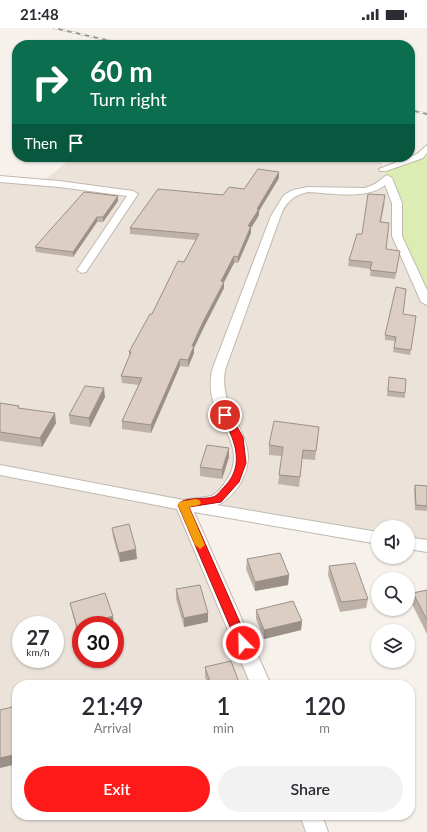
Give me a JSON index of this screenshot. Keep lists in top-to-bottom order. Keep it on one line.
{"page":{"status":"21:48","turn":["60 m","Turn right"],"then":"Then","speed":"27 km/h","limit":"30","eta":["21:49","Arrival","1","min","120","m"],"buttons":["Exit","Share"]}}
